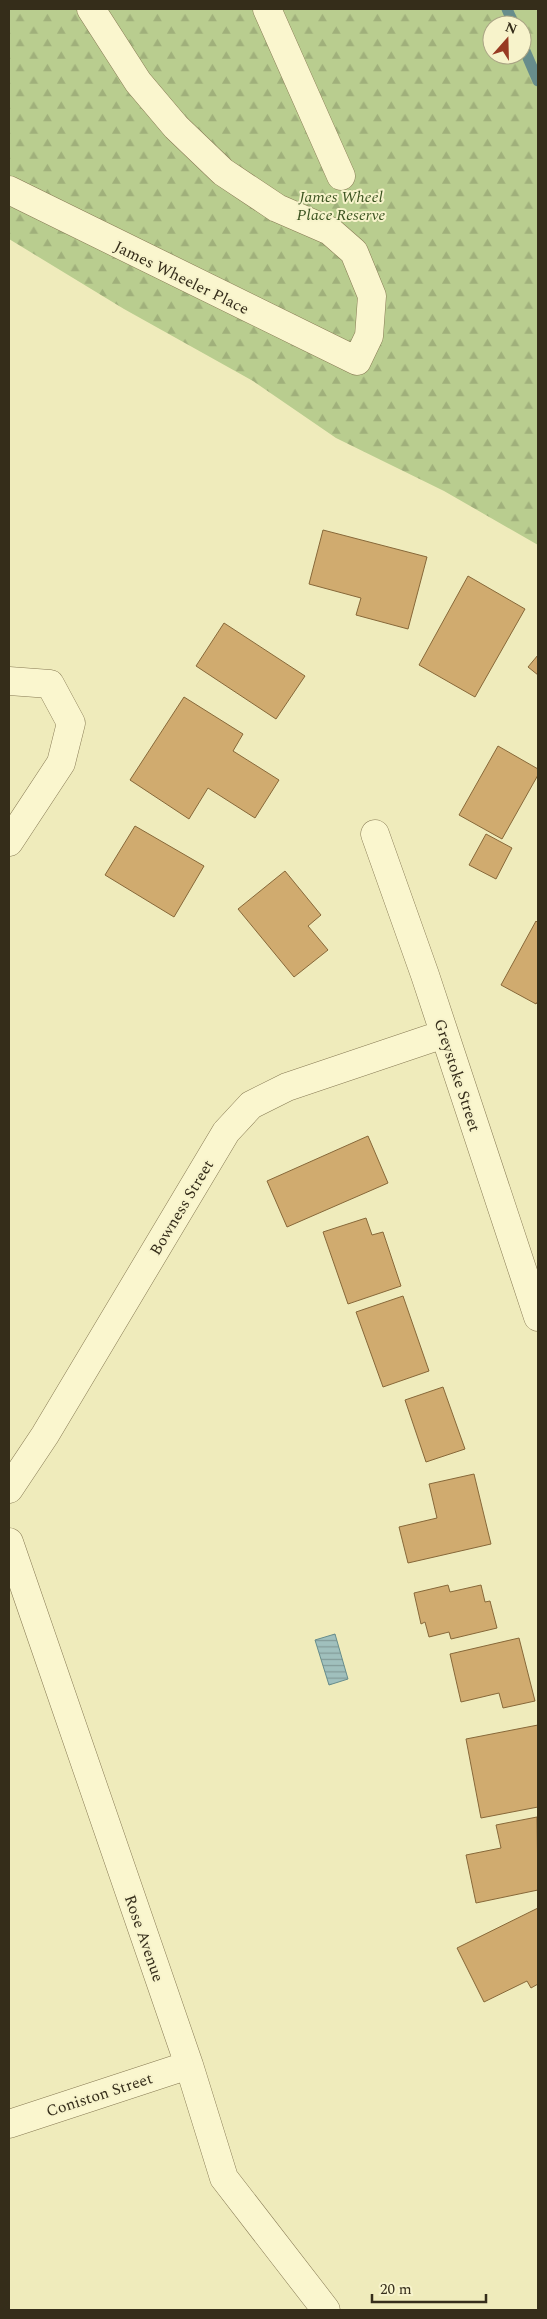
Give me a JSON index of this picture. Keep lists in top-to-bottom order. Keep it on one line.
{"streets":{"street":["James Wheeler Place","Greystoke Street","Bowness Street","Rose Avenue","Coniston Street"]},"crossings":[["Greystoke Street","Bowness Street"],["Rose Avenue","Coniston Street"]],"parks":["James Wheel Place Reserve"],"scale_bar":"20 m","north":"top"}
